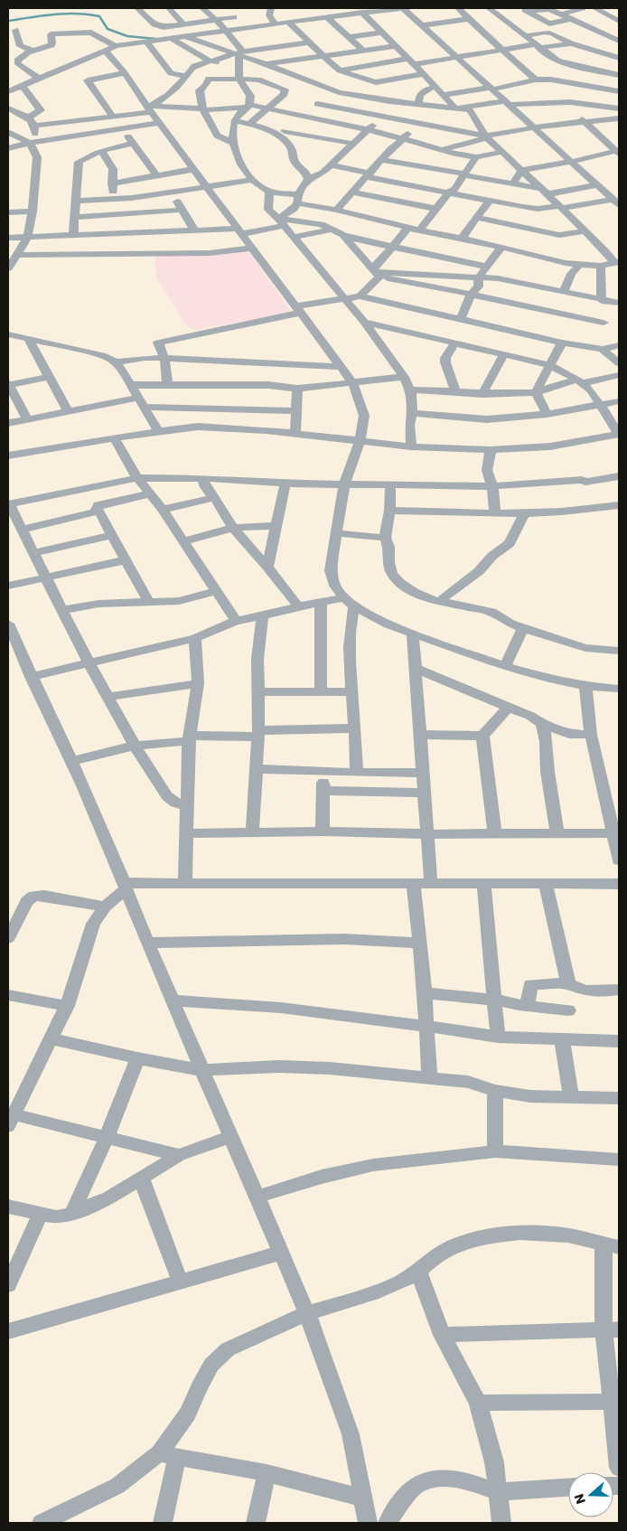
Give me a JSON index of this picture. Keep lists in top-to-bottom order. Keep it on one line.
{"north":"left"}
